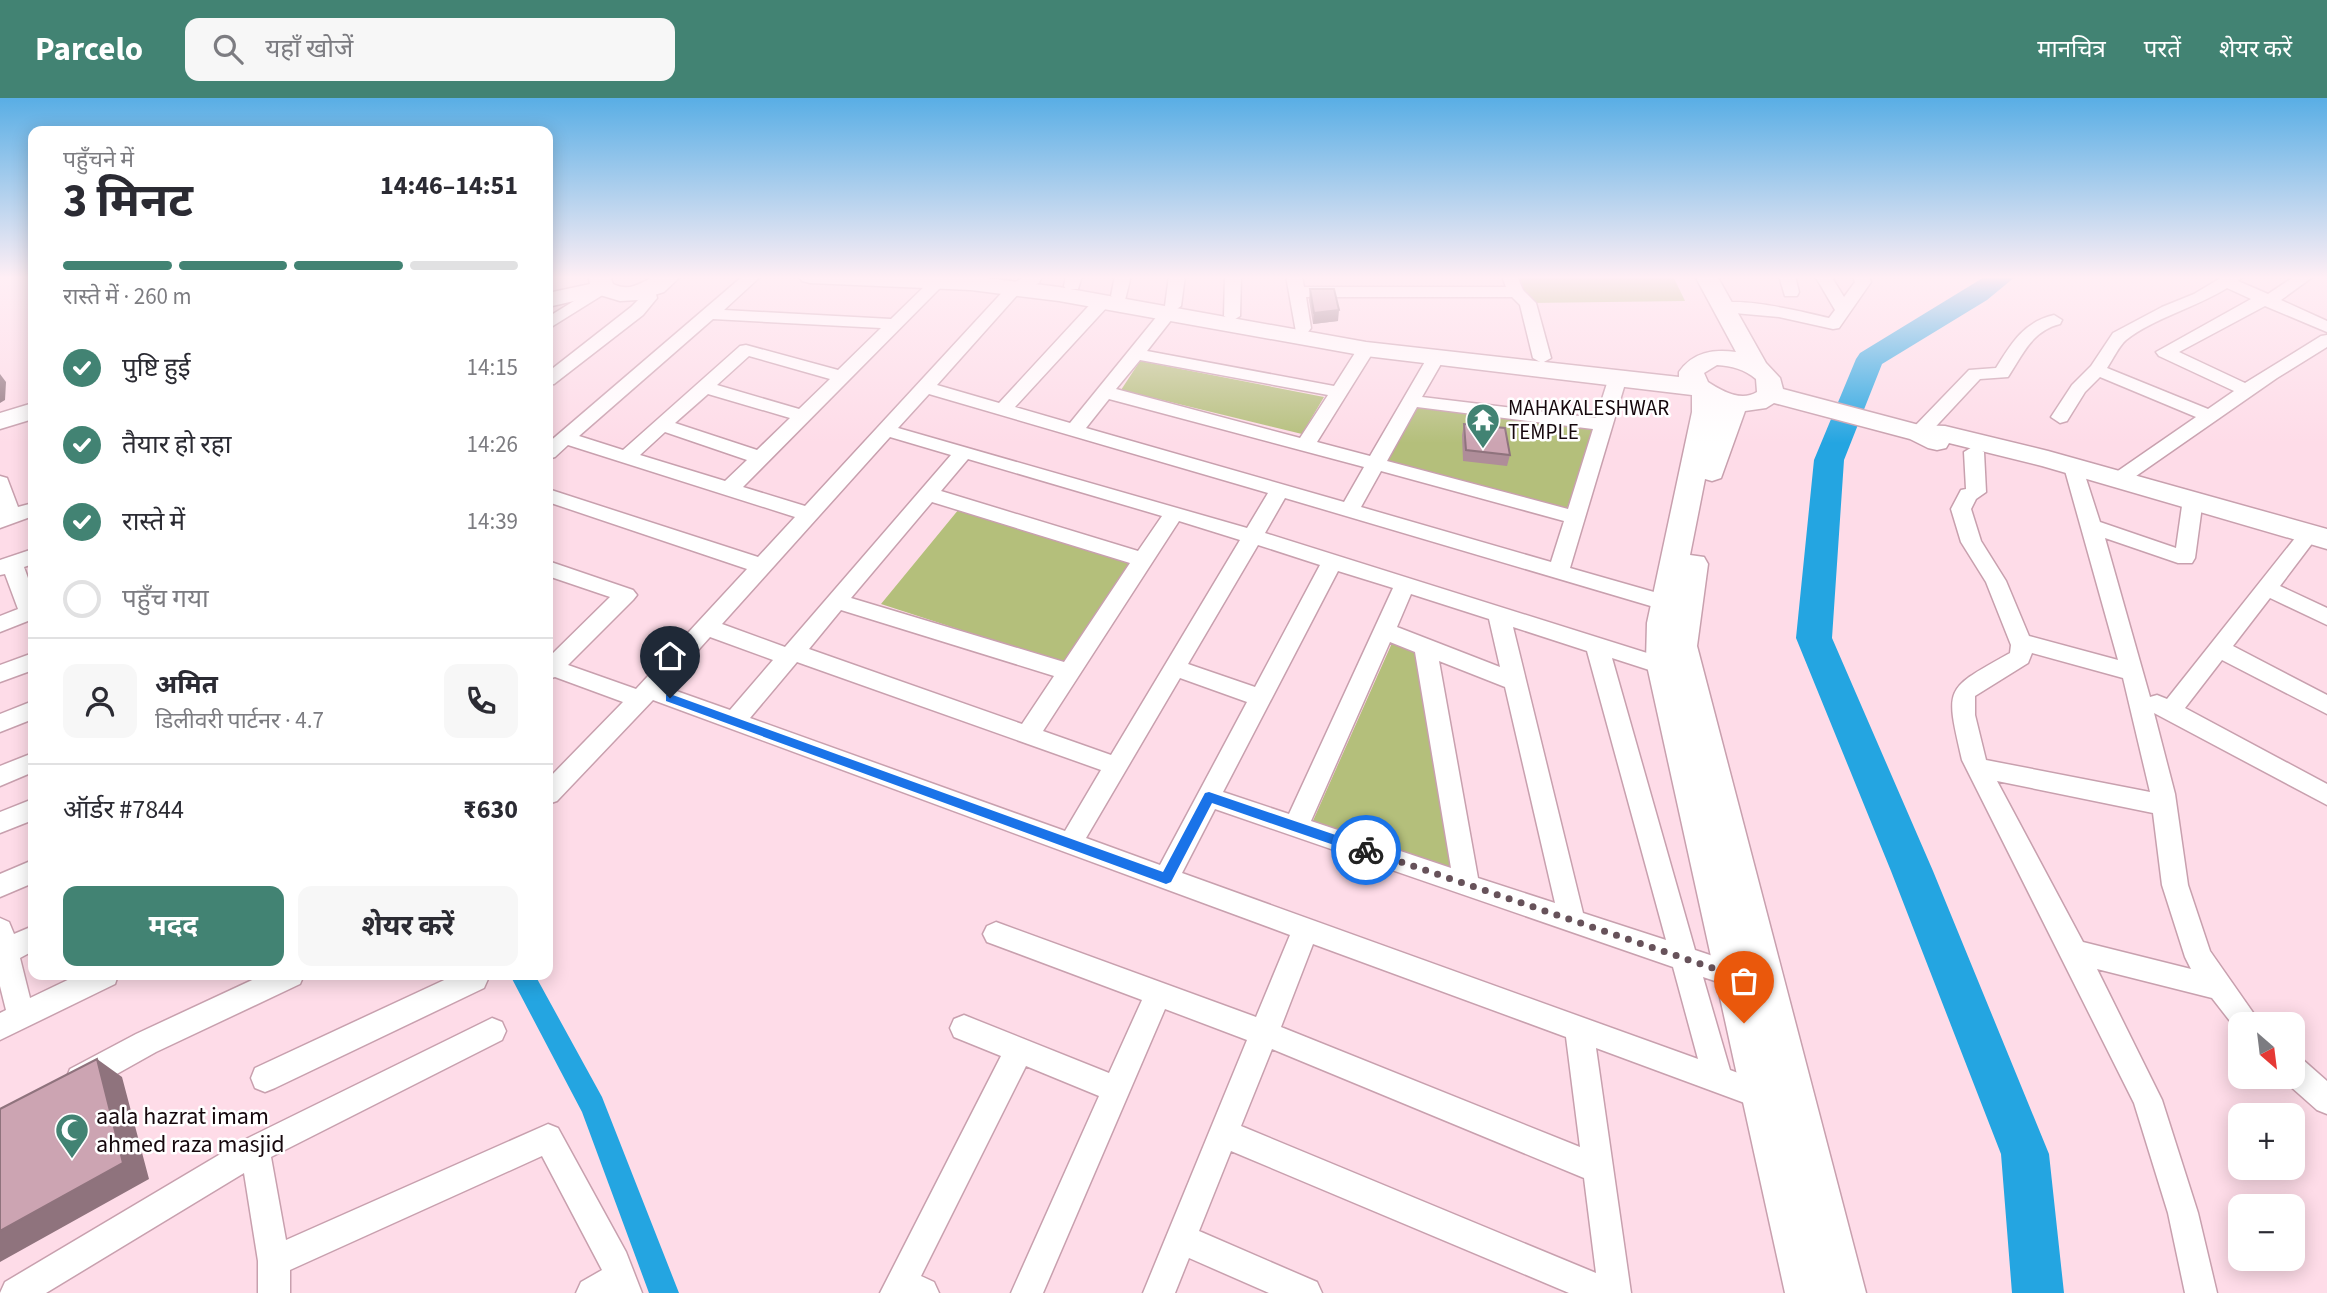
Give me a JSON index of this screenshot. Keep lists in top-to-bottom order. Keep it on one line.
{"places":{"temple":["MAHAKALESHWAR TEMPLE"],"mosque":["aala hazrat imam ahmed raza masjid"]},"north":"bottom right","page":{"header":"Parcelo","search":"यहाँ खोजें","nav":["मानचित्र","परतें","शेयर करें"],"heading":["3 मिनट","पहुँचने में","14:46–14:51"],"panel":["अमित","डिलीवरी पार्टनर · 4.7","ऑर्डर #7844","₹630"],"bar":"रास्ते में · 260 m","list":[["पुष्टि हुई","14:15"],["तैयार हो रहा","14:26"],["रास्ते में","14:39"],"पहुँच गया"],"buttons":["मदद","शेयर करें"],"map_buttons":["+","−"]}}
